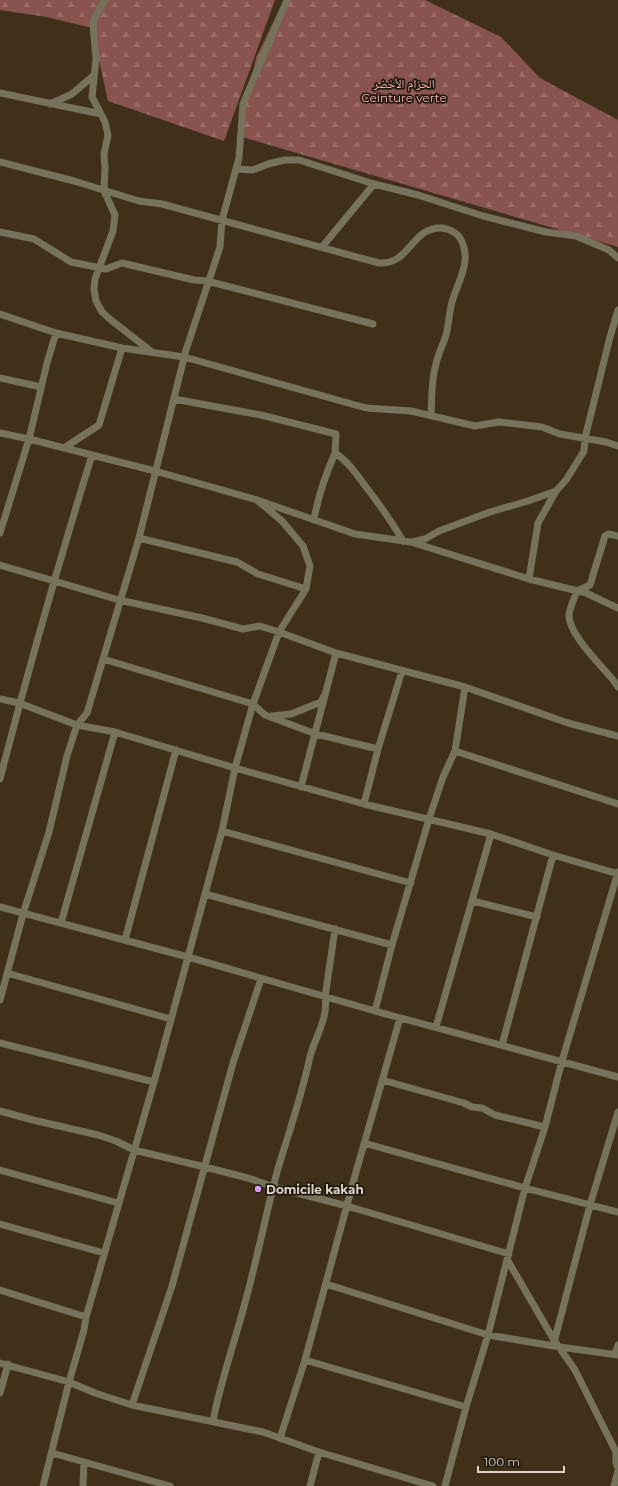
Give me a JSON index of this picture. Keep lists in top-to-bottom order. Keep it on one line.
{"parks":["الحزام الأخضر Ceinture verte"],"places":["Domicile kakah"],"scale_bar":"100 m"}
